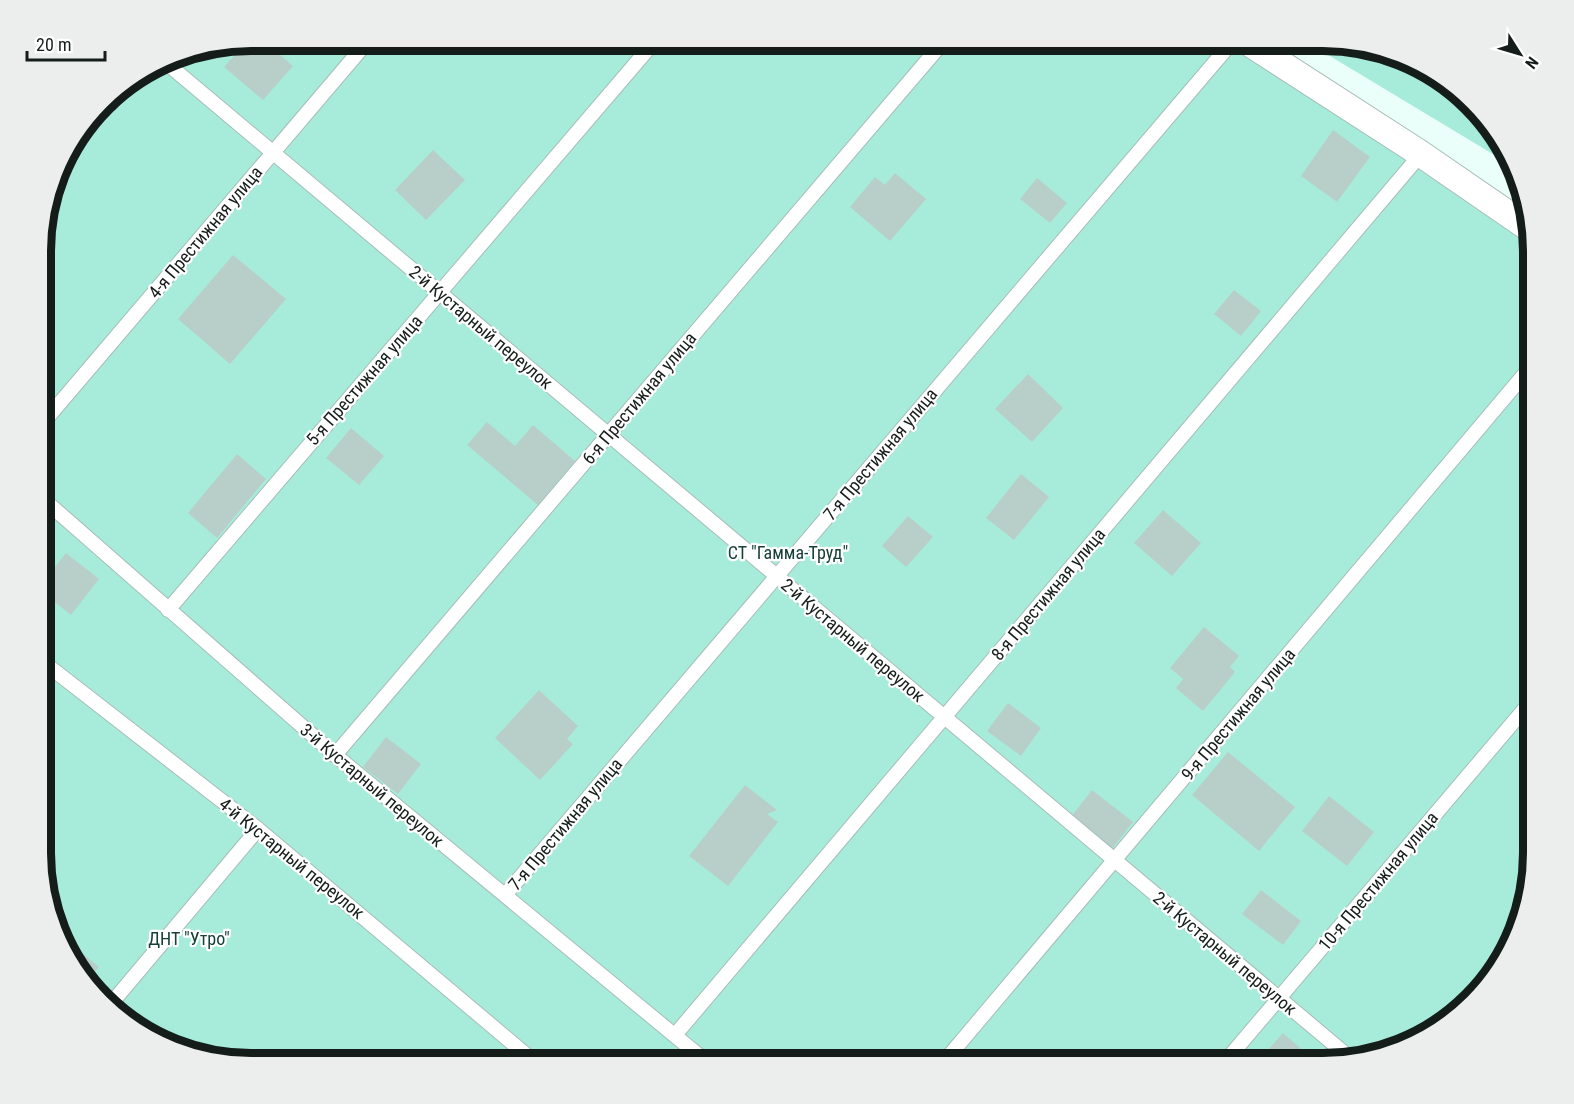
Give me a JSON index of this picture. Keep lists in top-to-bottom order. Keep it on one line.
{"streets":{"lane":["4-я Престижная улица","2-й Кустарный переулок","5-я Престижная улица","6-я Престижная улица","7-я Престижная улица","8-я Престижная улица","9-я Престижная улица","3-й Кустарный переулок","4-й Кустарный переулок","10-я Престижная улица"]},"crossings":[["4-я Престижная улица","2-й Кустарный переулок"],["2-й Кустарный переулок","5-я Престижная улица"],["2-й Кустарный переулок","6-я Престижная улица"],["2-й Кустарный переулок","7-я Престижная улица"],["2-й Кустарный переулок","8-я Престижная улица"],["2-й Кустарный переулок","9-я Престижная улица"],["2-й Кустарный переулок","10-я Престижная улица"],["5-я Престижная улица","3-й Кустарный переулок"],["6-я Престижная улица","3-й Кустарный переулок"],["7-я Престижная улица","3-й Кустарный переулок"],["8-я Престижная улица","3-й Кустарный переулок"]],"parks":["СТ \"Гамма-Труд\"","ДНТ \"Утро\""],"scale_bar":"20 m","north":"bottom right"}
